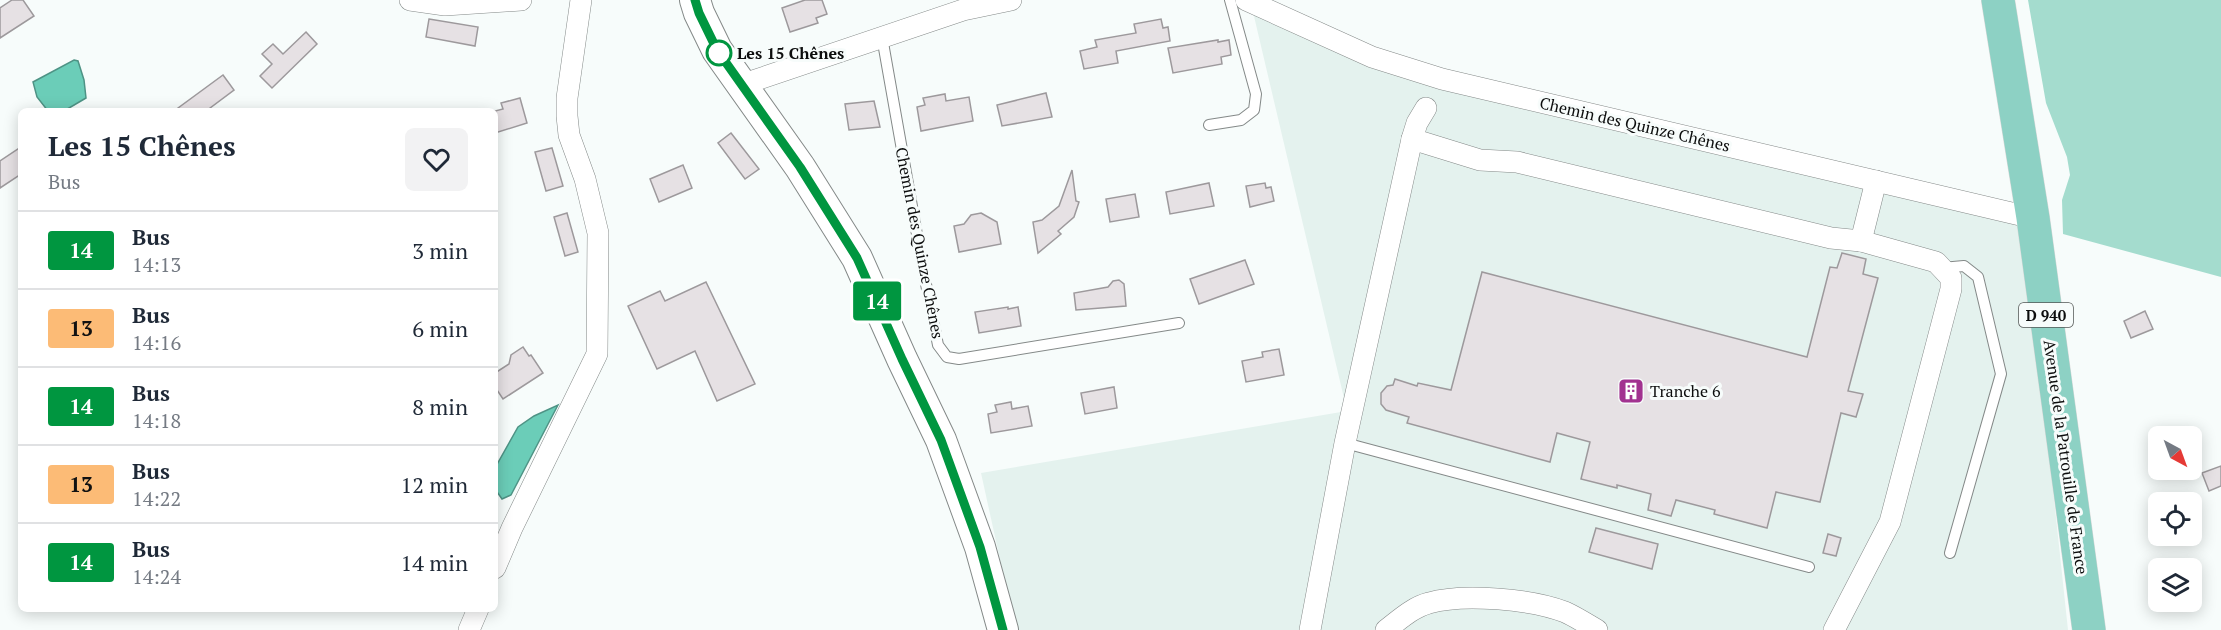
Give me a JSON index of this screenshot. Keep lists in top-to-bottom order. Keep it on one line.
{"streets":{"main road":["D 940","Avenue de la Patrouille de France"],"street":["Chemin des Quinze Chênes"]},"crossings":[["Chemin des Quinze Chênes","Avenue de la Patrouille de France"]],"places":{"other":["Les 15 Chênes"],"building":["Tranche 6"]},"lines":["bus line 14"],"north":"bottom right","page":{"on_map":"14","heading":["Les 15 Chênes","Bus"],"list":[{"mark":"14","name":"Bus","note":"14:13","value":"3 min"},{"mark":"13","name":"Bus","note":"14:16","value":"6 min"},{"mark":"14","name":"Bus","note":"14:18","value":"8 min"},{"mark":"13","name":"Bus","note":"14:22","value":"12 min"},{"mark":"14","name":"Bus","note":"14:24","value":"14 min"}]}}
